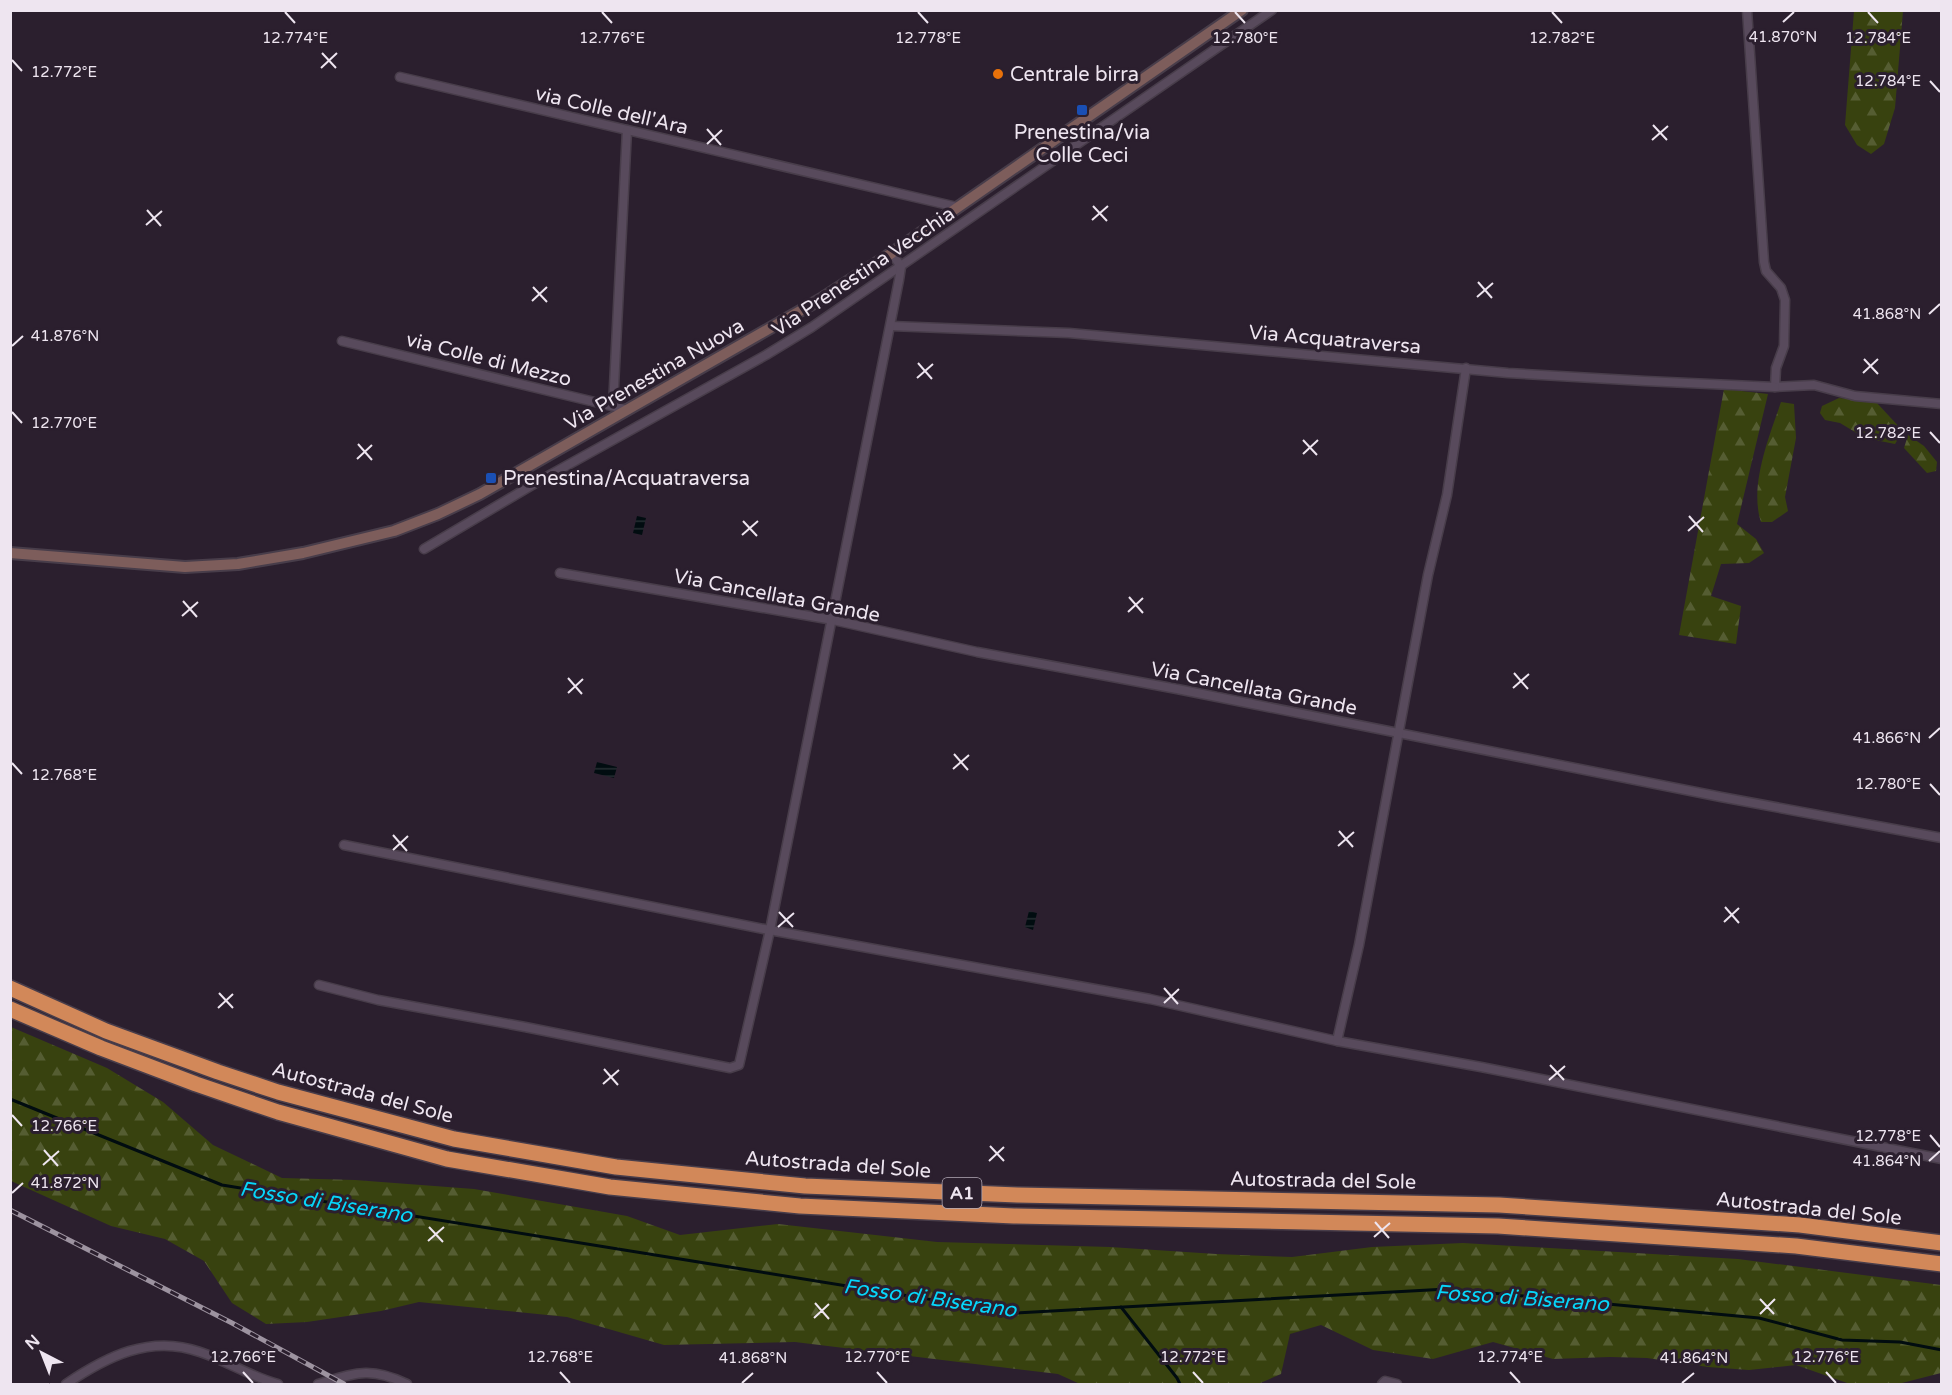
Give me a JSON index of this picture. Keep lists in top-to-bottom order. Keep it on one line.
{"streets":{"highway":["Autostrada del Sole","A1"],"main road":["Via Prenestina Nuova"],"street":["via Colle dell'Ara","Via Prenestina Vecchia","Via Acquatraversa","via Colle di Mezzo","Via Cancellata Grande"]},"crossings":[["via Colle dell'Ara","Via Prenestina Nuova"],["via Colle di Mezzo","Via Prenestina Nuova"]],"water":["Fosso di Biserano"],"places":{"other":["Centrale birra"],"transit":["Prenestina/via Colle Ceci","Prenestina/Acquatraversa"]},"north":"top left","coordinates":["41.870°N","12.774°E","12.776°E","12.778°E","12.780°E","12.782°E","12.784°E","12.772°E","41.868°N","41.876°N","12.770°E","41.866°N","12.768°E","12.766°E","41.864°N","41.872°N"]}
